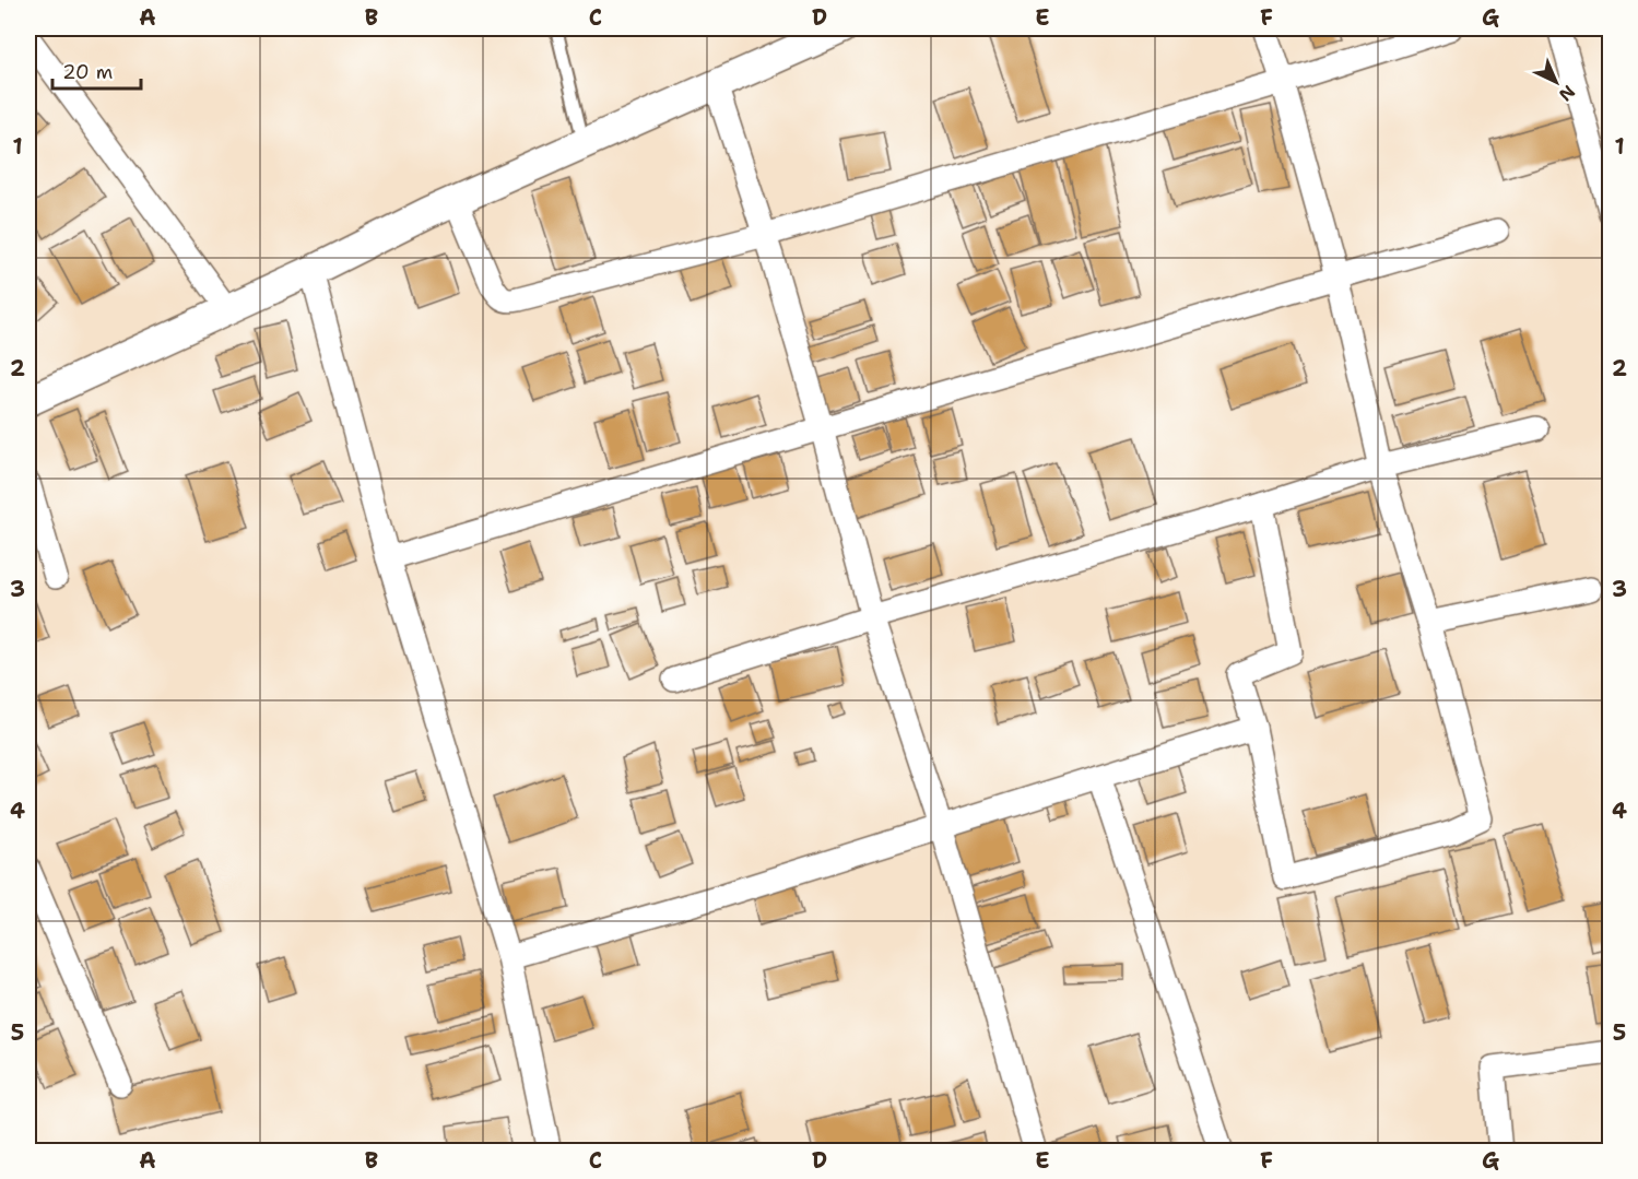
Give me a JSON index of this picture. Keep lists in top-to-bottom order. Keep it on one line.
{"scale_bar":"20 m","north":"bottom right","grid":{"columns":["A","B","C","D","E","F","G"],"rows":["1","2","3","4","5"]}}
